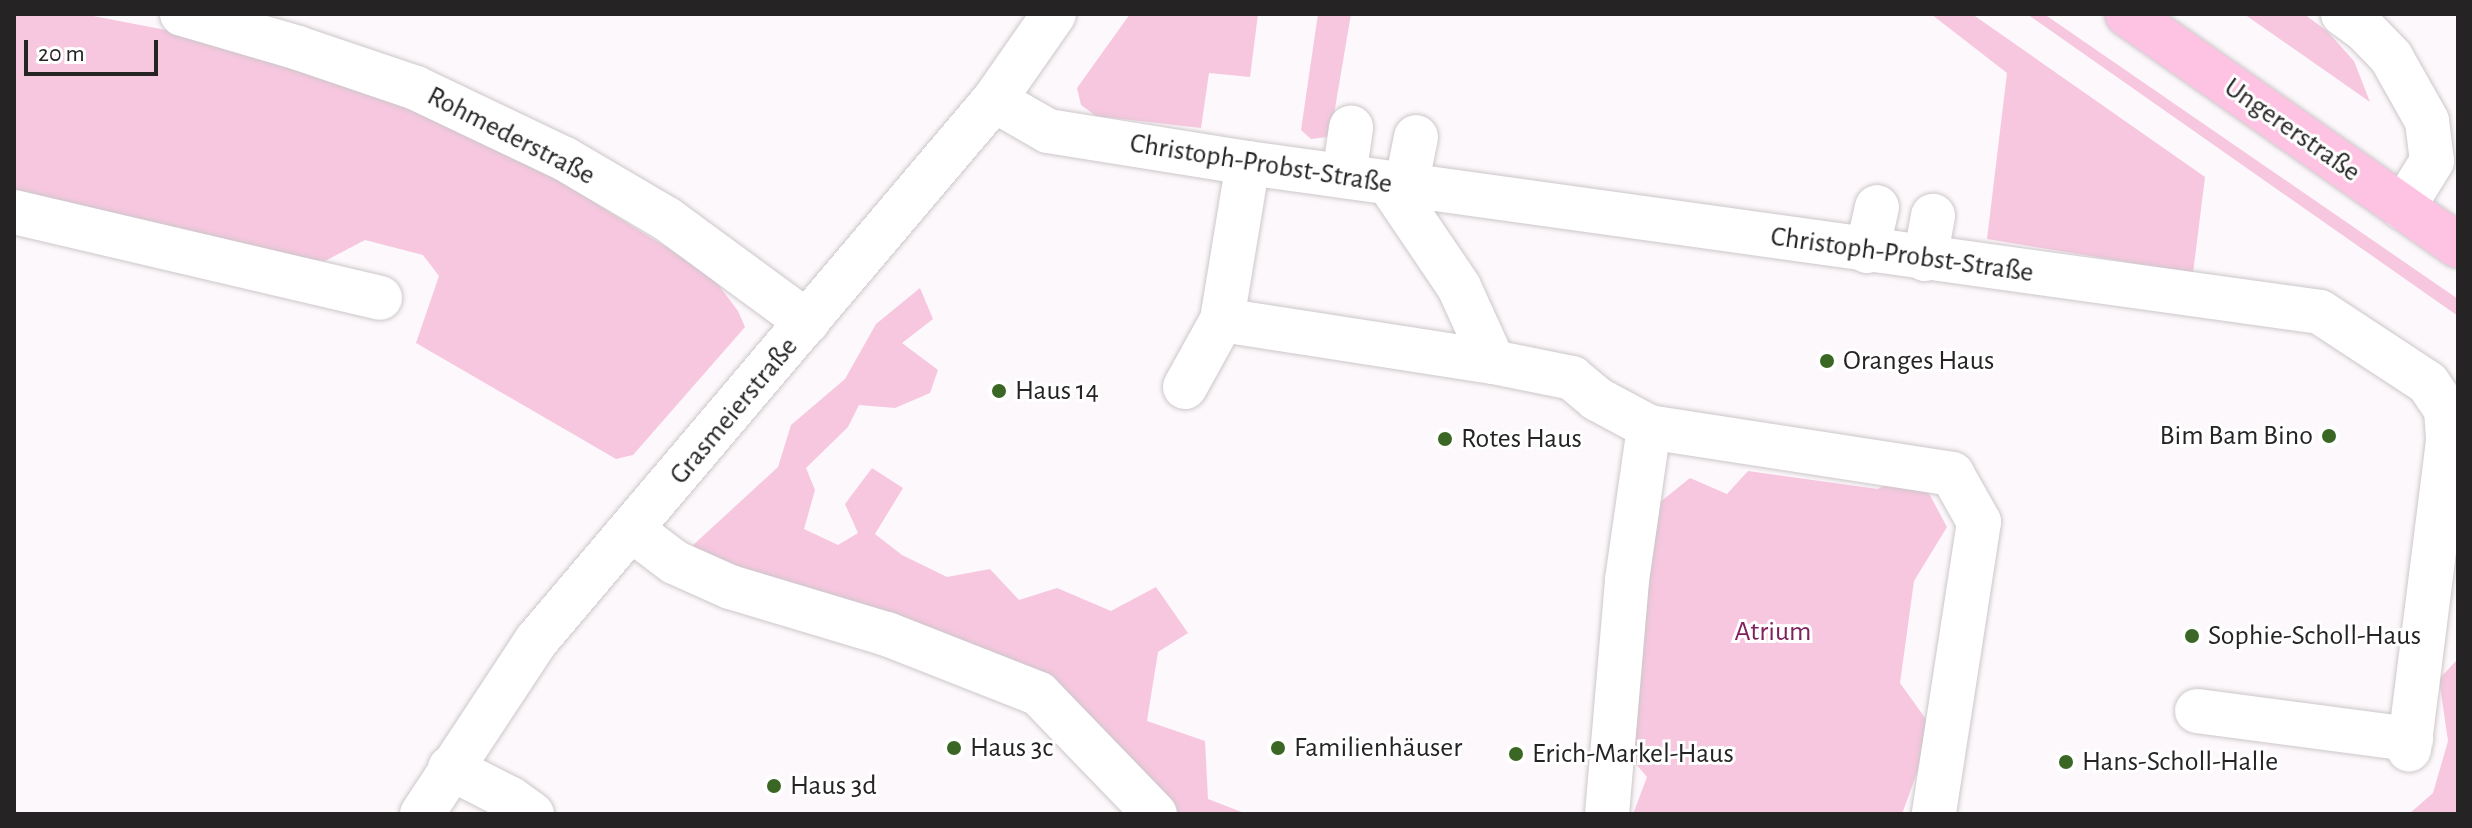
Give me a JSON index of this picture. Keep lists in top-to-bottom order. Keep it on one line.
{"streets":{"main road":["Ungererstraße"],"street":["Rohmederstraße","Christoph-Probst-Straße","Grasmeierstraße"]},"crossings":[["Rohmederstraße","Grasmeierstraße"],["Christoph-Probst-Straße","Grasmeierstraße"]],"parks":["Atrium"],"places":["Oranges Haus","Haus 14","Bim Bam Bino","Rotes Haus","Sophie-Scholl-Haus","Haus 3c","Familienhäuser","Erich-Markel-Haus","Hans-Scholl-Halle","Haus 3d"],"scale_bar":"20 m"}
